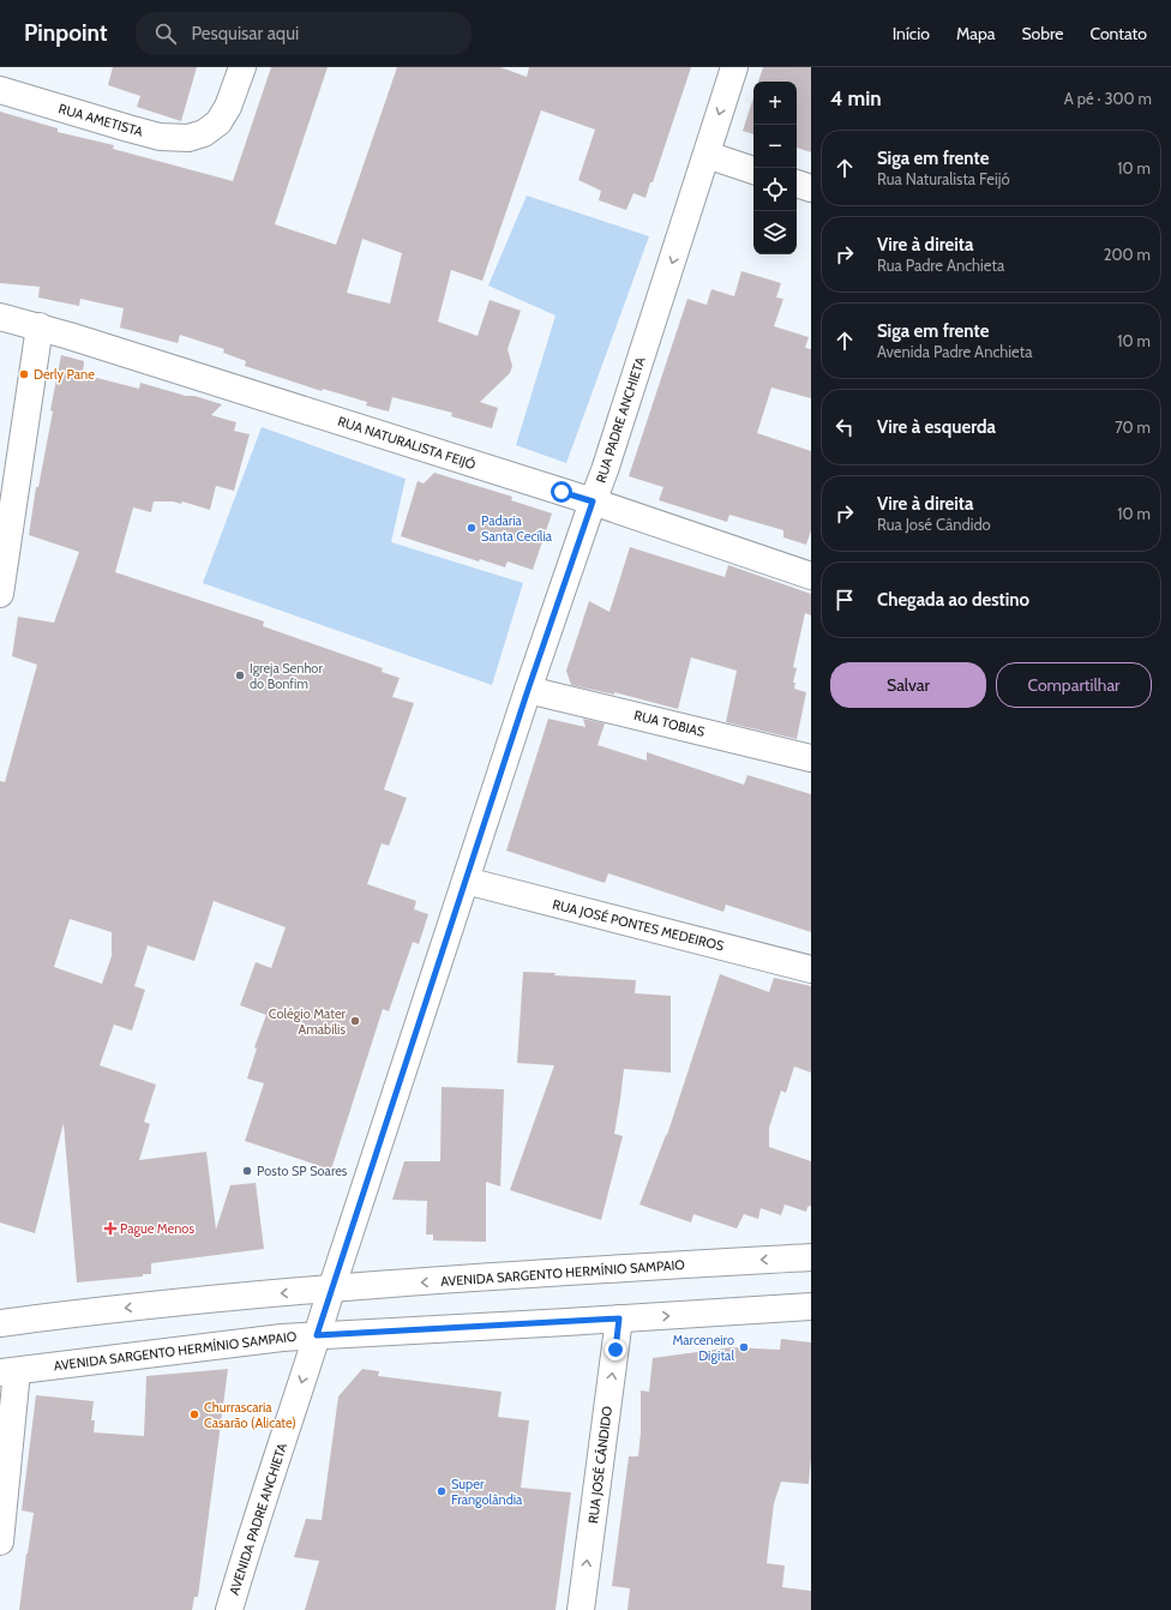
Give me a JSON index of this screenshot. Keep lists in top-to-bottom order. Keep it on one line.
{"streets":{"street":["RUA AMETISTA","RUA PADRE ANCHIETA","RUA NATURALISTA FEIJÓ","RUA TOBIAS","RUA JOSÉ PONTES MEDEIROS","AVENIDA SARGENTO HERMÍNIO SAMPAIO","RUA JOSÉ CÂNDIDO","AVENIDA PADRE ANCHIETA"]},"crossings":[["RUA PADRE ANCHIETA","RUA NATURALISTA FEIJÓ"],["RUA PADRE ANCHIETA","RUA TOBIAS"],["RUA PADRE ANCHIETA","RUA JOSÉ PONTES MEDEIROS"],["RUA PADRE ANCHIETA","AVENIDA SARGENTO HERMÍNIO SAMPAIO"],["RUA PADRE ANCHIETA","AVENIDA PADRE ANCHIETA"],["AVENIDA SARGENTO HERMÍNIO SAMPAIO","RUA JOSÉ CÂNDIDO"],["AVENIDA SARGENTO HERMÍNIO SAMPAIO","AVENIDA PADRE ANCHIETA"]],"one_way":["RUA PADRE ANCHIETA","RUA JOSÉ CÂNDIDO","AVENIDA PADRE ANCHIETA"],"places":{"other":["Derly Pane","Padaria Santa Cecília","Igreja Senhor do Bonfim","Colégio Mater Amabilis","Posto SP Soares","Marceneiro Digital","Churrascaria Casarão (Alicate)","Super Frangolândia"],"health":["Pague Menos"]},"page":{"header":"Pinpoint","search":"Pesquisar aqui","nav":["Início","Mapa","Sobre","Contato"],"heading":["4 min","A pé · 300 m"],"map_buttons":["+","−"],"list":[["Siga em frente","Rua Naturalista Feijó","10 m"],["Vire à direita","Rua Padre Anchieta","200 m"],["Siga em frente","Avenida Padre Anchieta","10 m"],["Vire à esquerda","70 m"],["Vire à direita","Rua José Cândido","10 m"],"Chegada ao destino"],"buttons":["Salvar","Compartilhar"]}}
